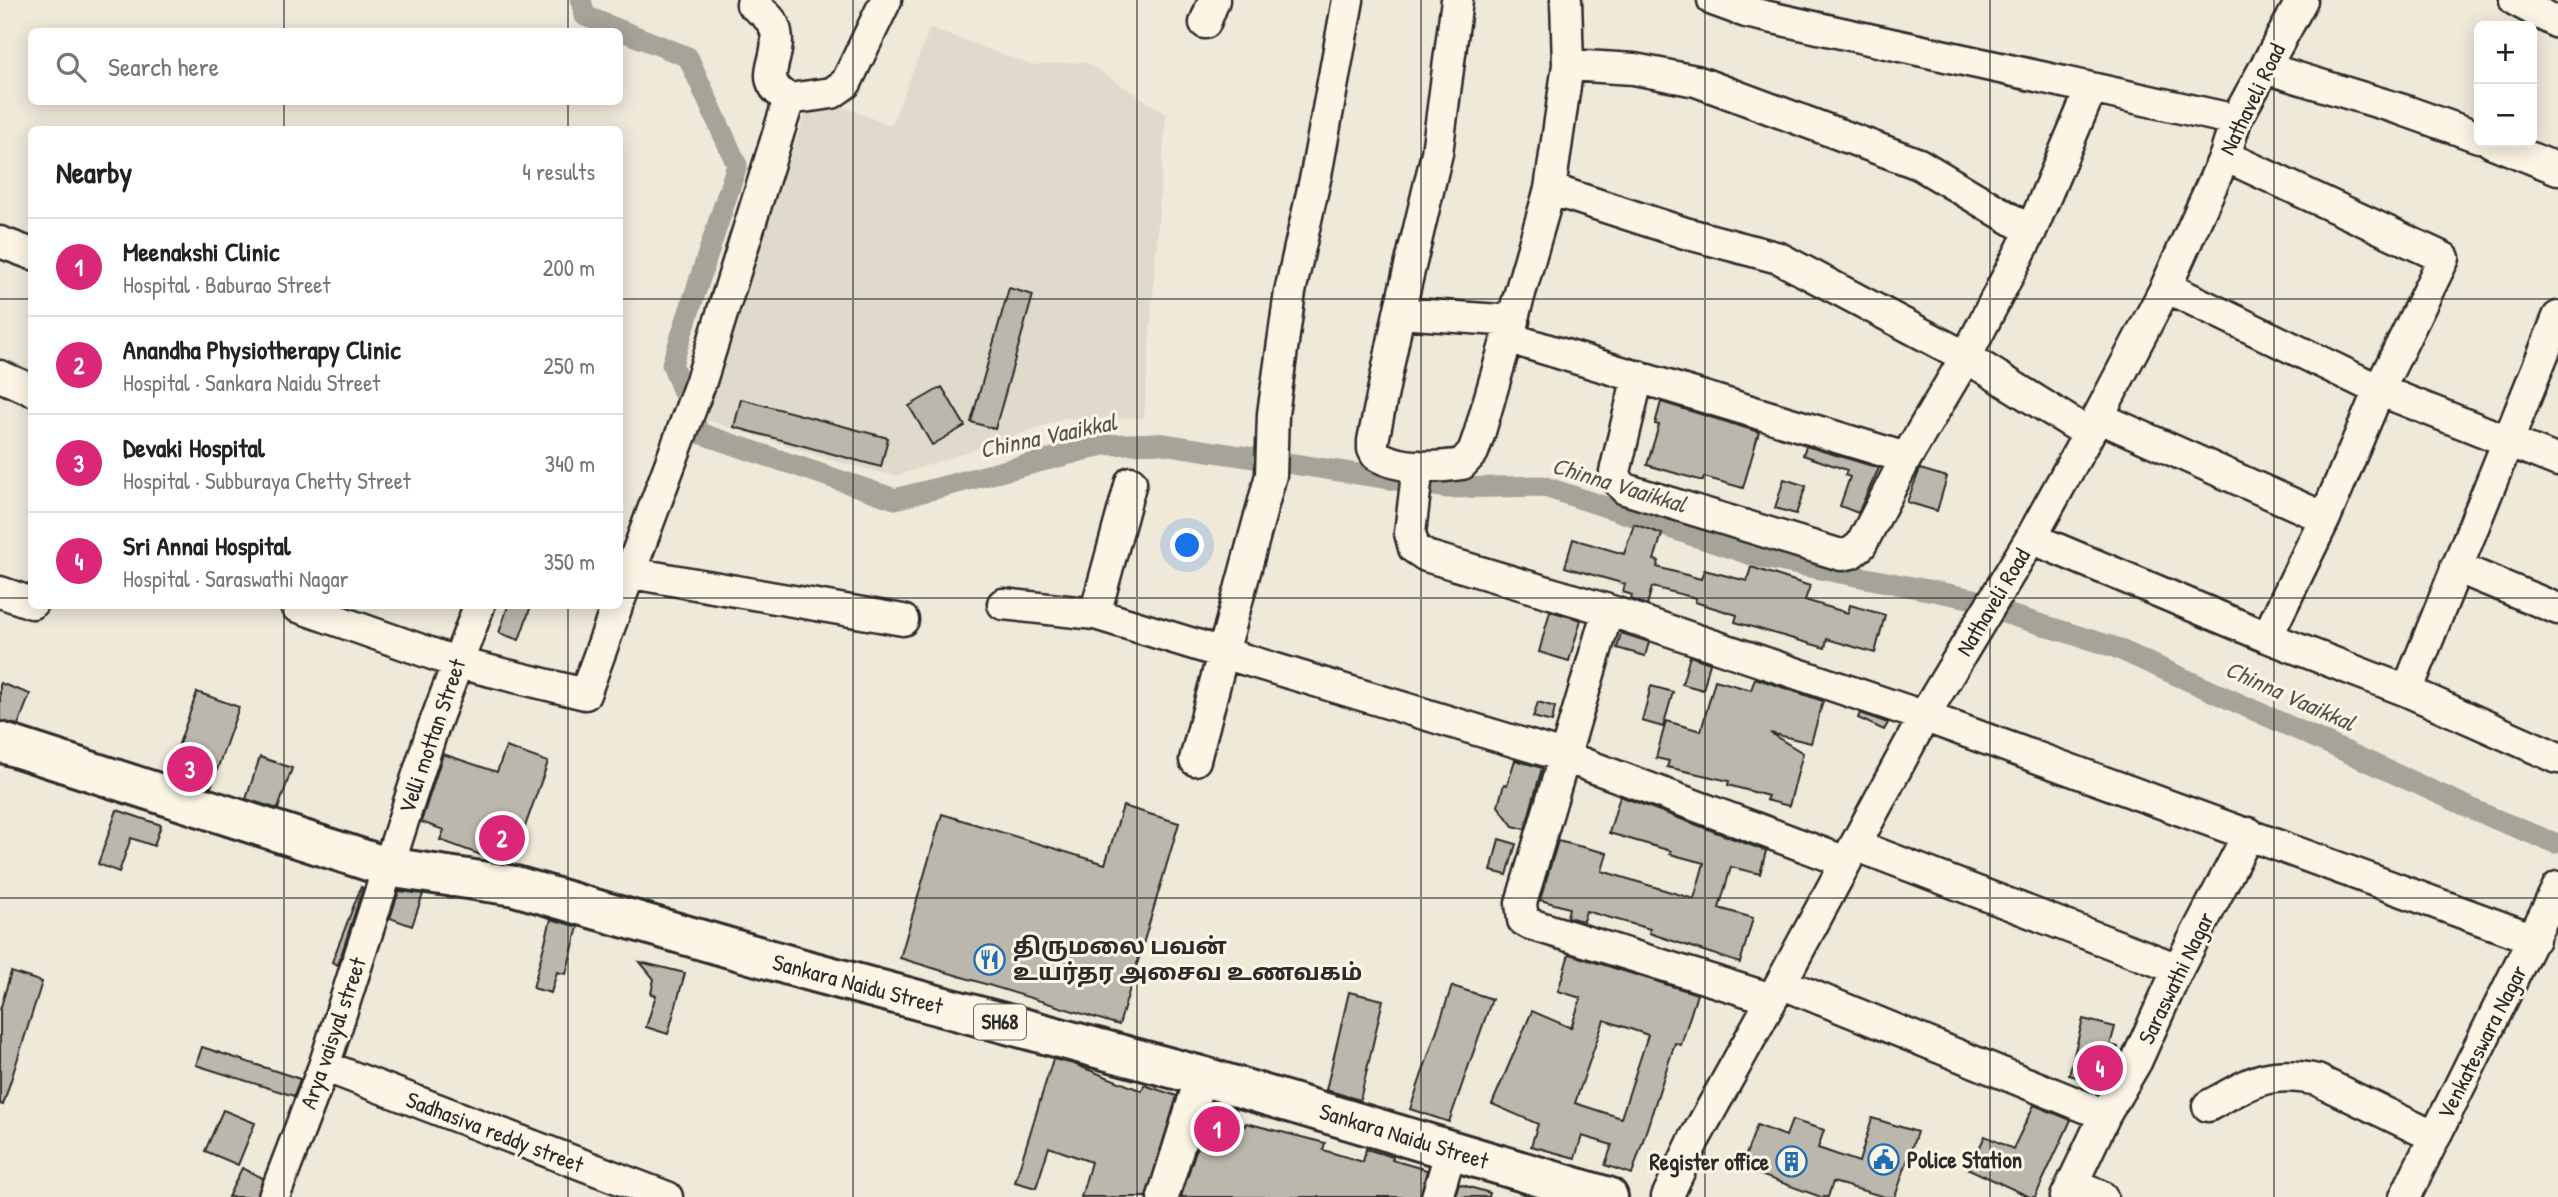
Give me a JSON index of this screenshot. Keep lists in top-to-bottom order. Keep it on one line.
{"streets":{"main road":["Sankara Naidu Street","SH68"],"street":["Nathaveli Road","Velli mottan Street","Saraswathi Nagar","Arya vaisyal street","Venkateswara Nagar","Sadhasiva reddy street"]},"crossings":[["Velli mottan Street","Sankara Naidu Street"],["Velli mottan Street","SH68"],["Velli mottan Street","Arya vaisyal street"],["Sankara Naidu Street","SH68"],["Sankara Naidu Street","Arya vaisyal street"],["SH68","Arya vaisyal street"],["Arya vaisyal street","Sadhasiva reddy street"]],"water":["Chinna Vaaikkal"],"places":{"restaurant":["திருமலை பவன் உயர்தர அசைவ உணவகம்"],"public building":["Police Station"],"building":["Register office"]},"page":{"map_buttons":["+","−"],"search":"Search here","heading":["Nearby","4 results"],"list":[{"mark":"1","name":"Meenakshi Clinic","note":"Hospital · Baburao Street","value":"200 m"},{"mark":"2","name":"Anandha Physiotherapy Clinic","note":"Hospital · Sankara Naidu Street","value":"250 m"},{"mark":"3","name":"Devaki Hospital","note":"Hospital · Subburaya Chetty Street","value":"340 m"},{"mark":"4","name":"Sri Annai Hospital","note":"Hospital · Saraswathi Nagar","value":"350 m"}],"pins":["3","2","4","1"]}}
